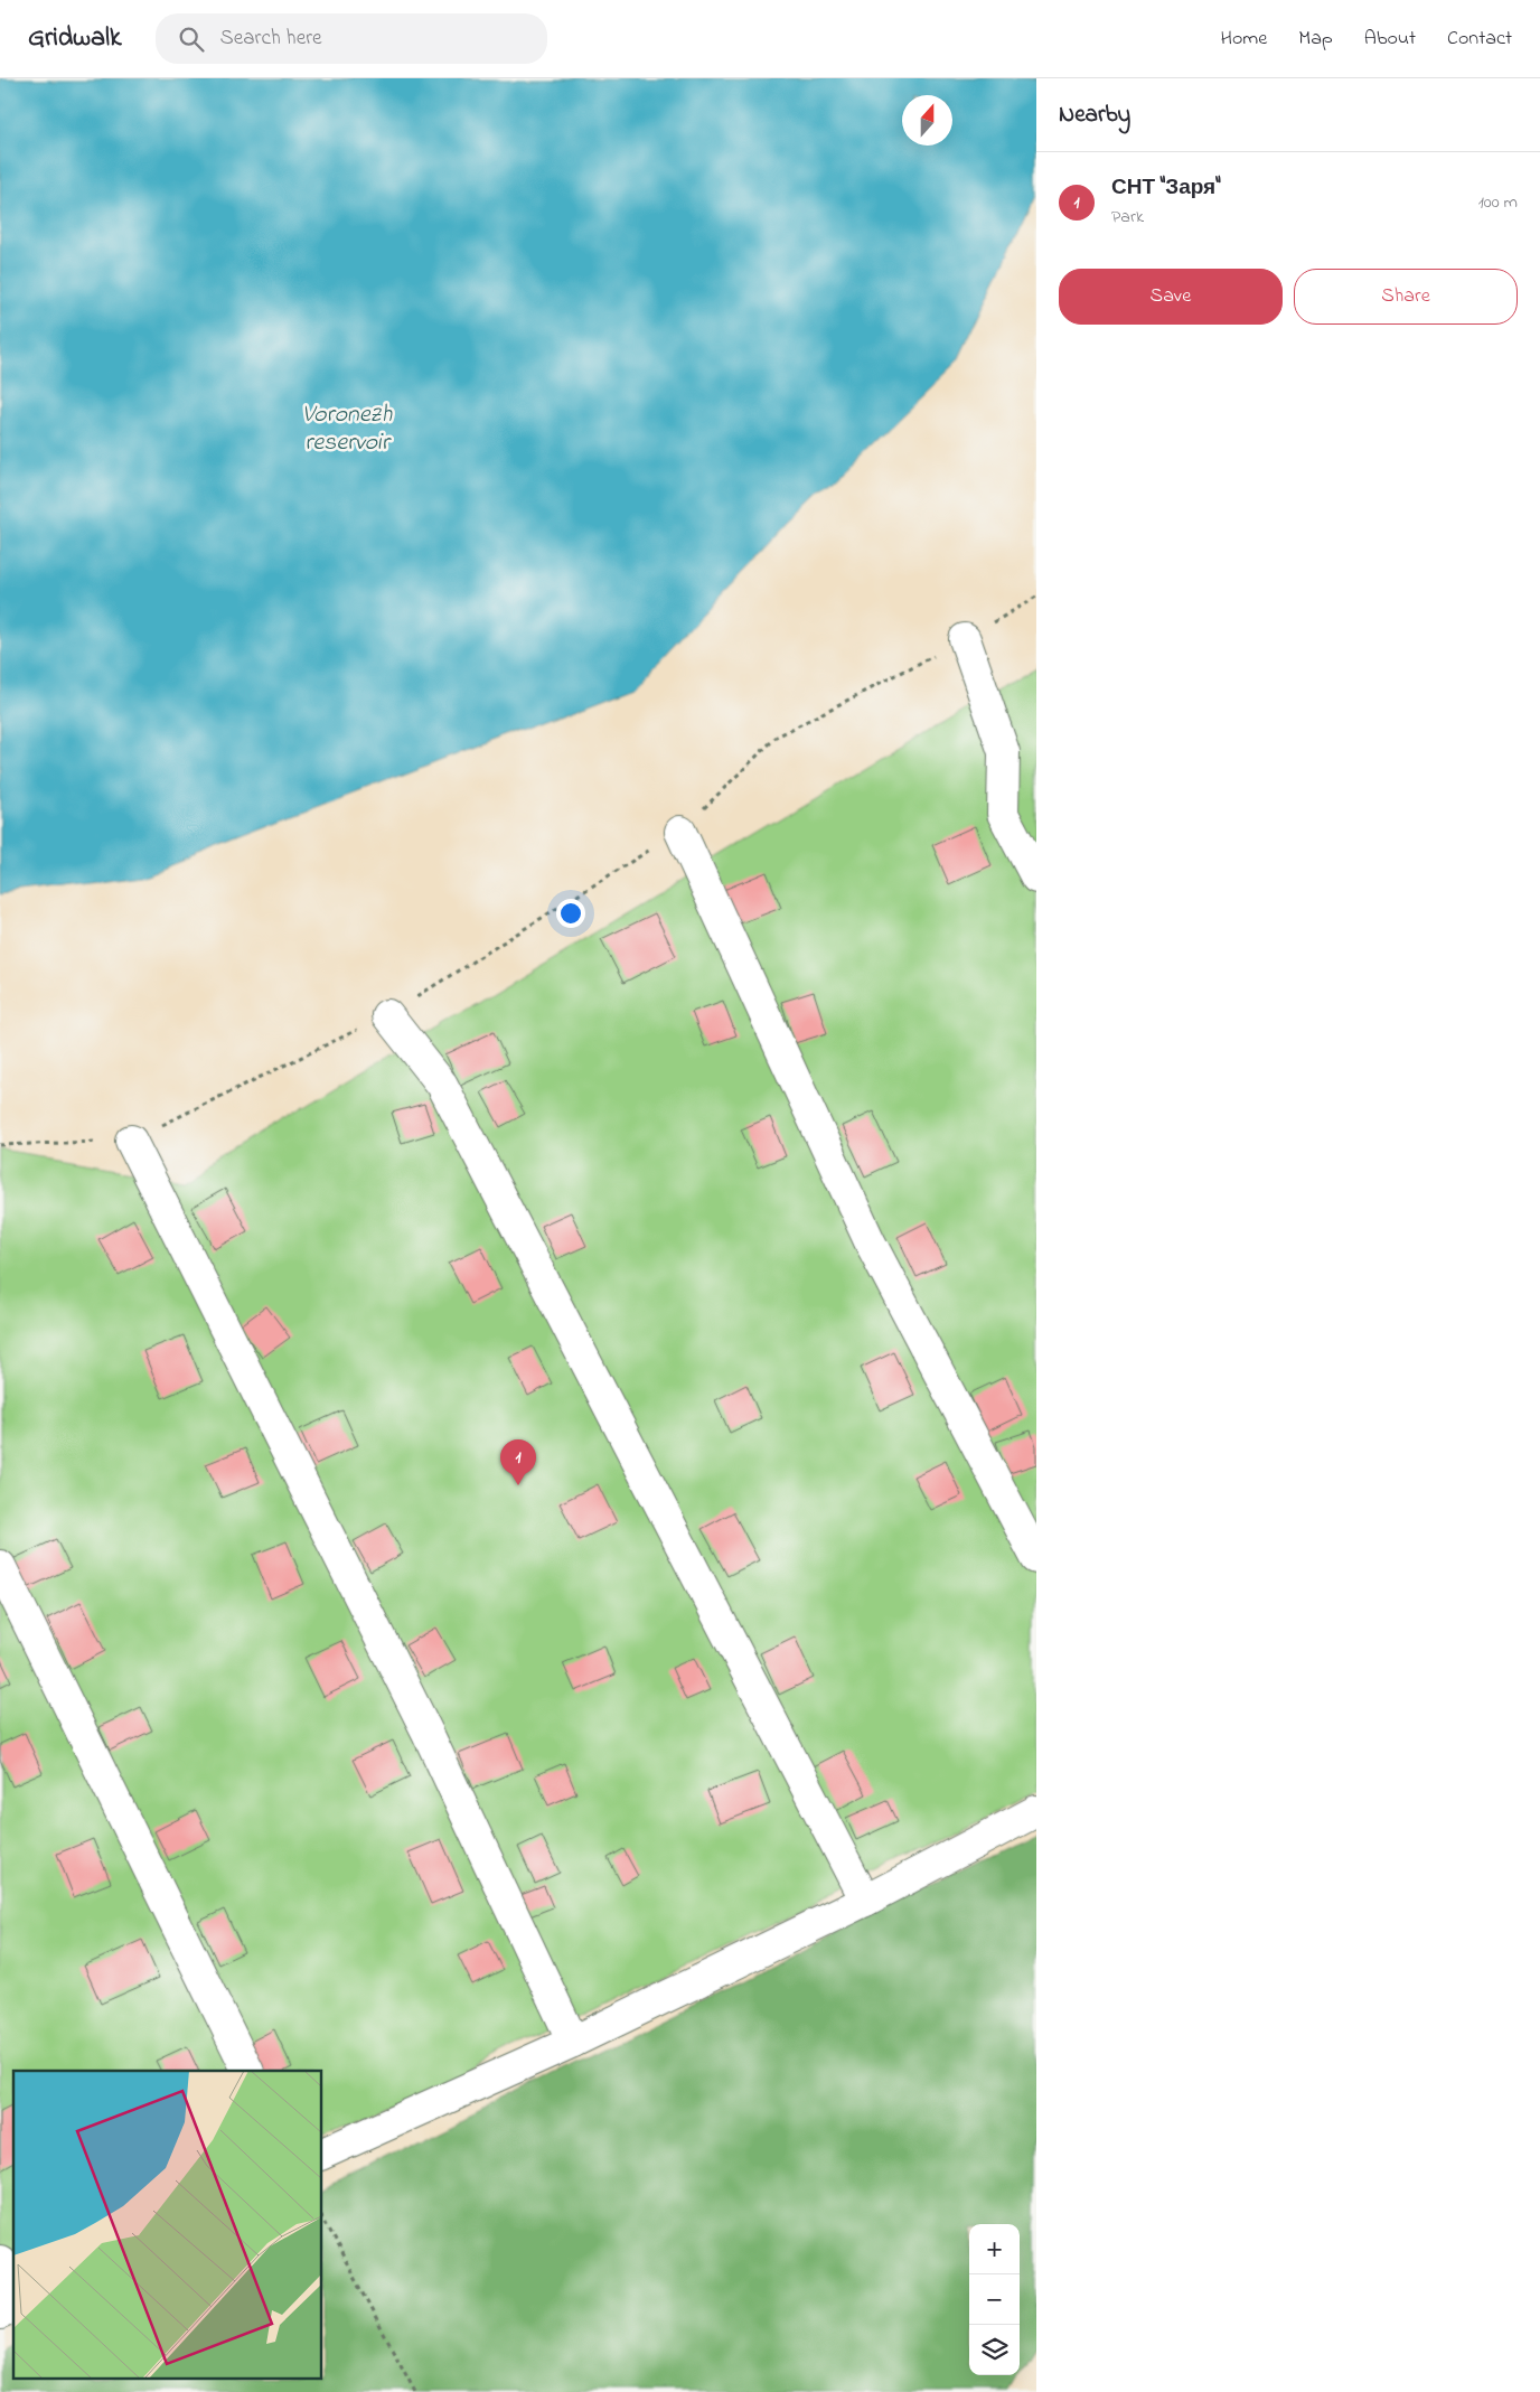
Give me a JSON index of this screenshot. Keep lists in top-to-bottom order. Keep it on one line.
{"water":["Voronezh reservoir"],"north":"top","page":{"header":"Gridwalk","search":"Search here","nav":["Home","Map","About","Contact"],"heading":"Nearby","list":[{"mark":"1","name":"СНТ \"Заря\"","note":"Park","value":"100 m"}],"buttons":["Save","Share"],"pins":"1","map_buttons":["+","−"]}}
